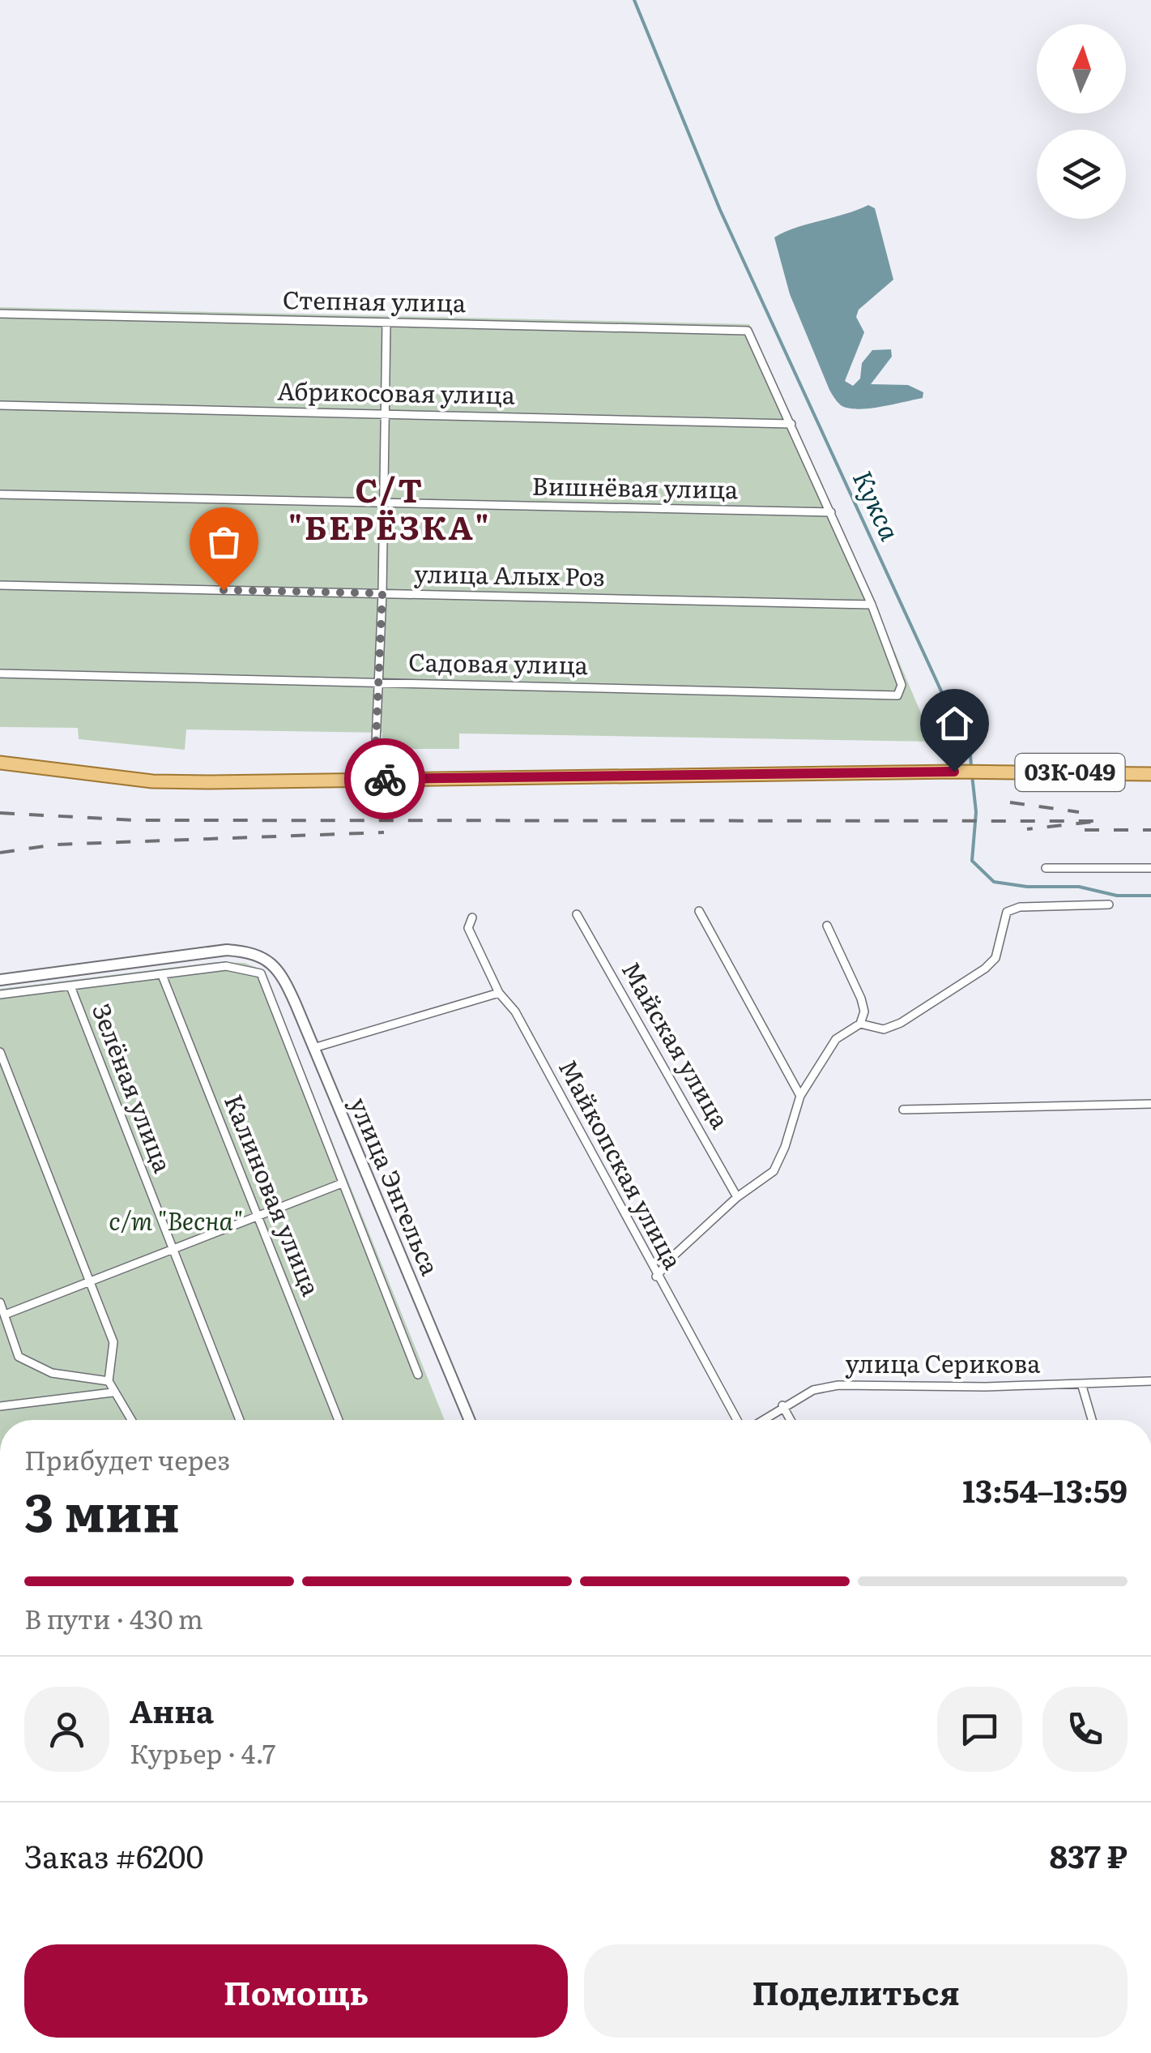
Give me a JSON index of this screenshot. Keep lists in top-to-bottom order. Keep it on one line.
{"streets":{"main road":["03К-049"],"street":["Степная улица","Абрикосовая улица","Вишнёвая улица","улица Алых Роз","Садовая улица","Майская улица","Зелёная улица","Майкопская улица","улица Энгельса","Калиновая улица","улица Серикова"]},"crossings":[["Степная улица","Абрикосовая улица"],["улица Алых Роз","Садовая улица"]],"districts":["С/Т \"БЕРЁЗКА\""],"water":["Кукса"],"parks":["с/т \"Весна\""],"north":"top","page":{"heading":["3 мин","Прибудет через","13:54–13:59"],"panel":["Анна","Курьер · 4.7","Заказ #6200","837 ₽"],"bar":"В пути · 430 m","buttons":["Помощь","Поделиться"]}}
